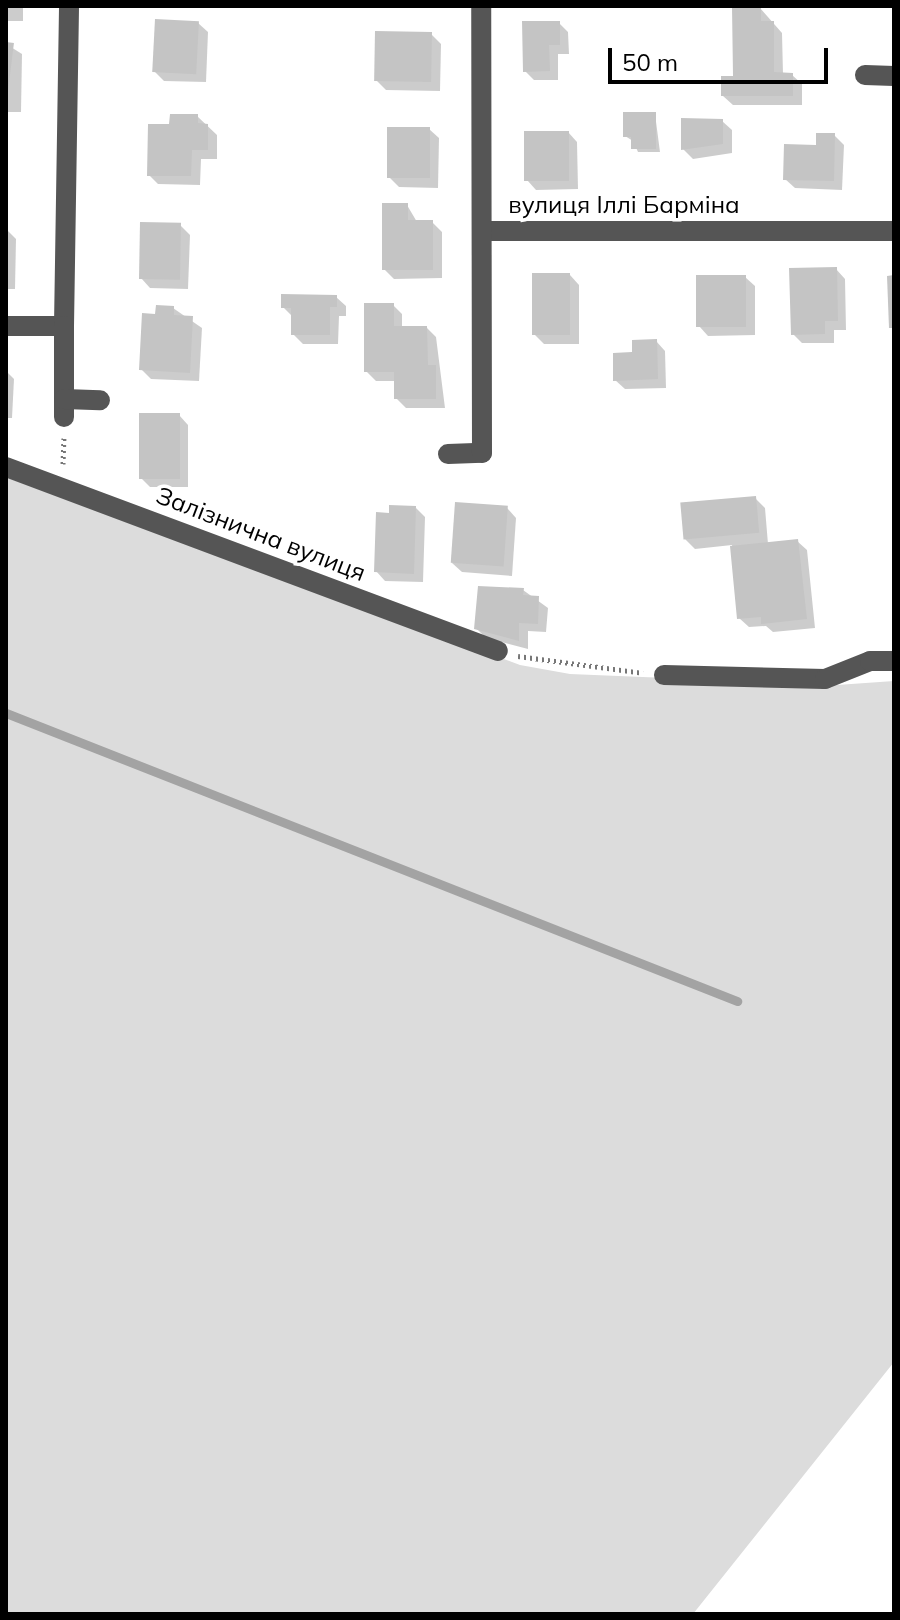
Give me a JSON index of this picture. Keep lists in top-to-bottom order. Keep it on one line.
{"streets":{"street":["вулиця Іллі Барміна","Залізнична вулиця"]},"scale_bar":"50 m"}
